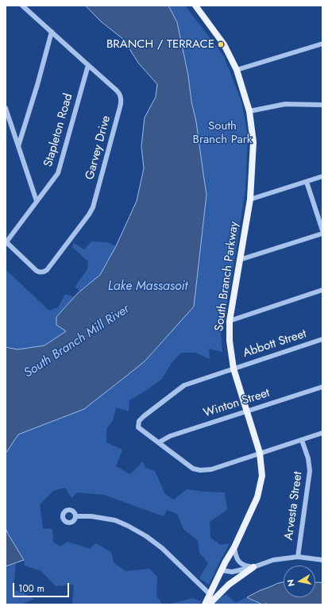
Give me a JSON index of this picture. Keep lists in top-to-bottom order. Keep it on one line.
{"streets":{"main road":["South Branch Parkway"],"street":["Stapleton Road","Garvey Drive","Abbott Street","Winton Street","Arvesta Street"]},"crossings":[["Stapleton Road","Garvey Drive"],["South Branch Parkway","Abbott Street"],["South Branch Parkway","Winton Street"],["Abbott Street","Winton Street"]],"water":["Lake Massasoit","South Branch Mill River"],"parks":["South Branch Park"],"places":["BRANCH / TERRACE"],"scale_bar":"100 m","north":"left"}
